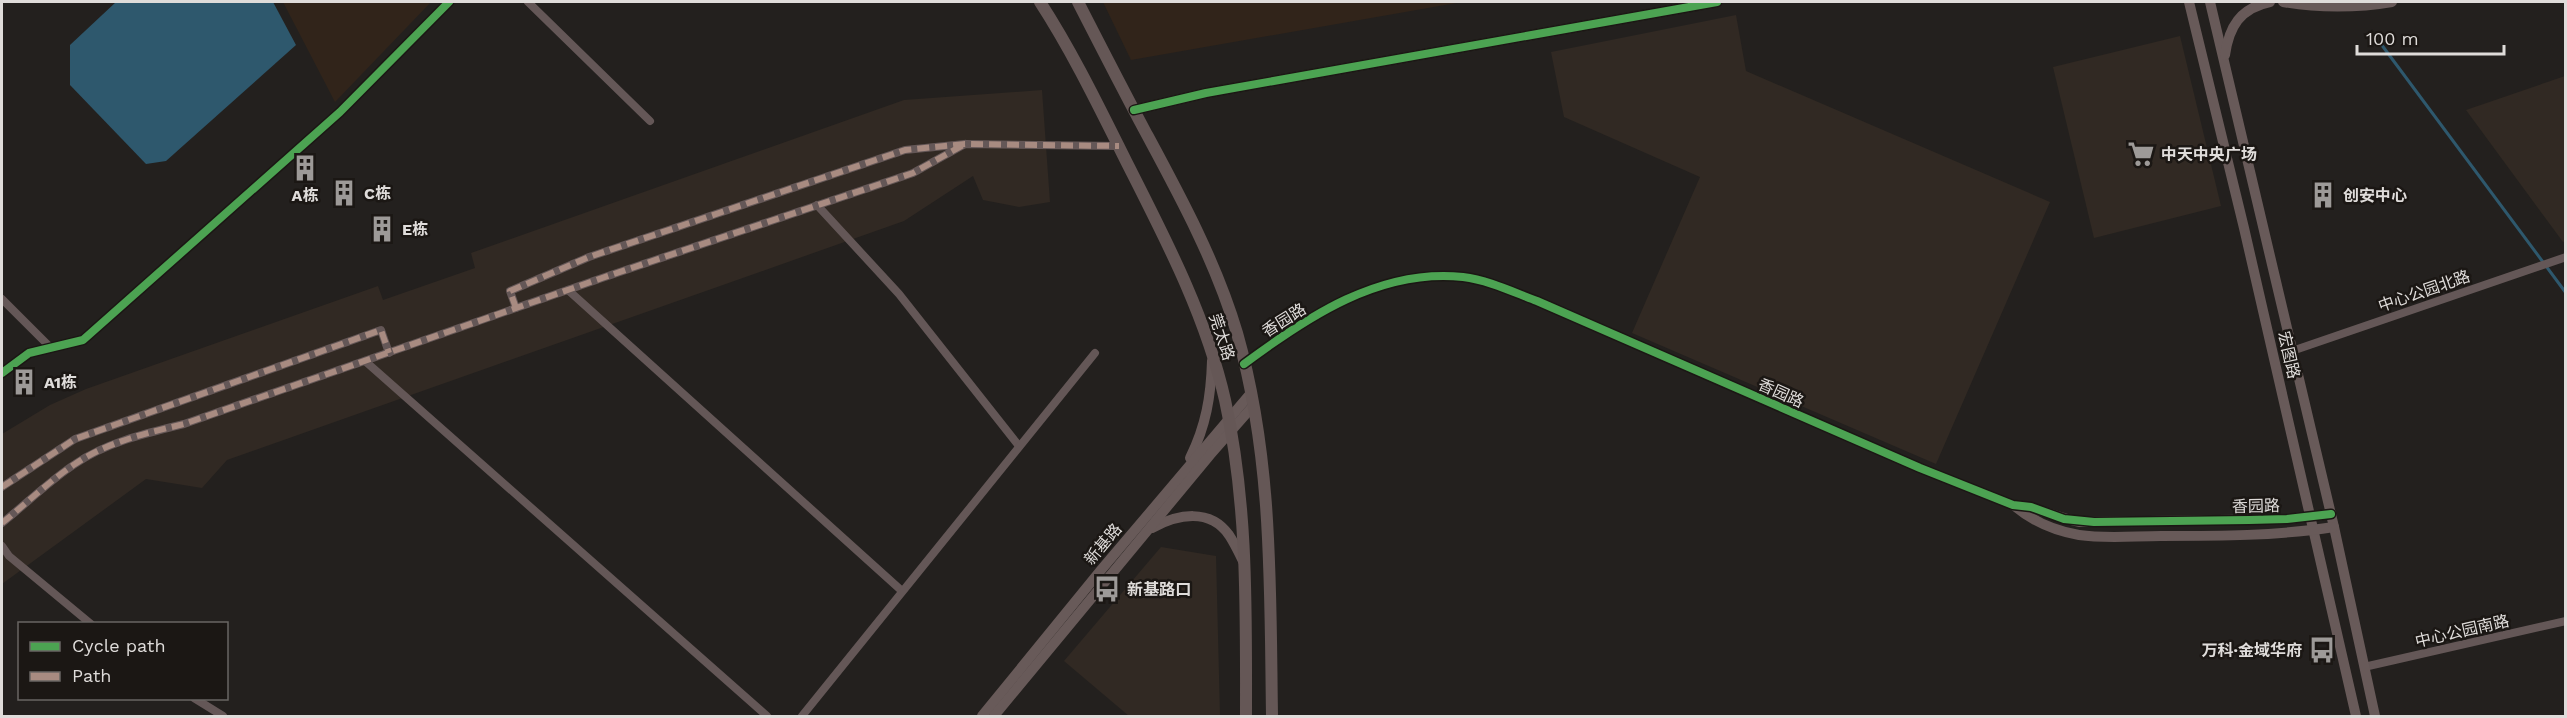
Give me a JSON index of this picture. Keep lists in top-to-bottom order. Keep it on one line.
{"streets":{"main road":["莞太路"],"street":["中心公园北路","香园路","宏图路","新基路","中心公园南路"]},"crossings":[["中心公园北路","宏图路"],["香园路","莞太路"],["香园路","宏图路"],["莞太路","新基路"],["宏图路","中心公园南路"]],"places":{"supermarket":["中天中央广场"],"building":["A栋","C栋","创安中心","E栋","A1栋"],"bus stop":["新基路口","万科·金域华府"]},"legend":["Cycle path","Path"],"scale_bar":"100 m"}
